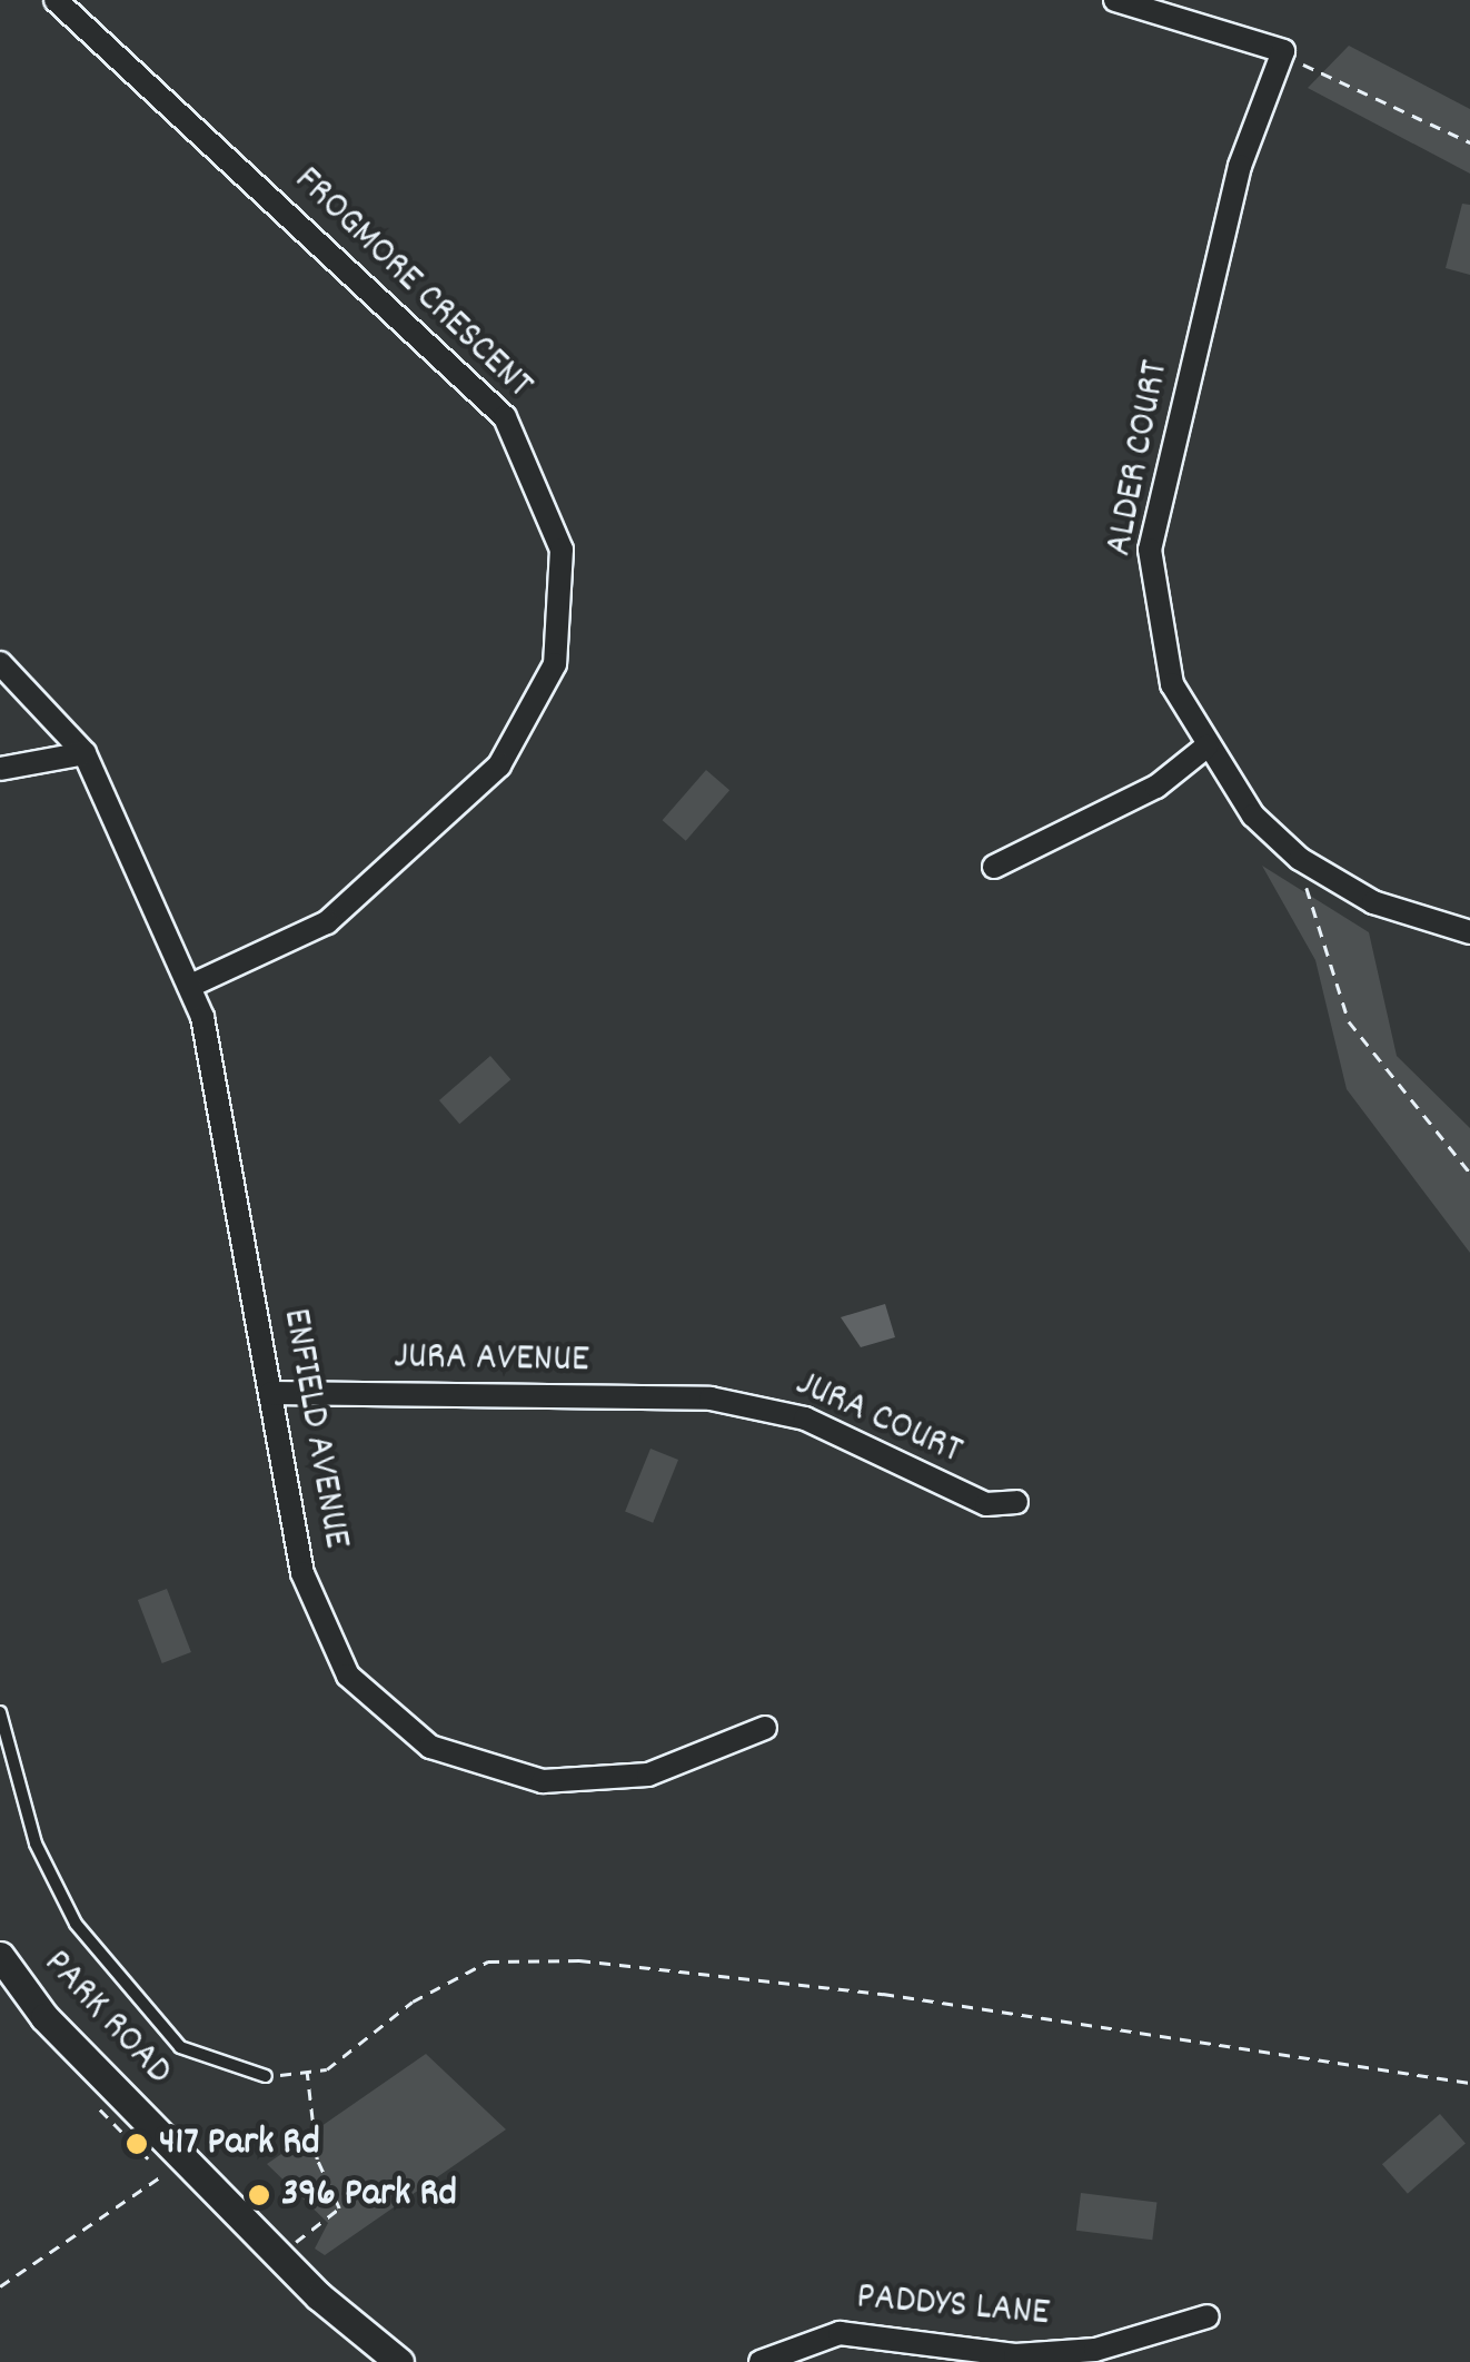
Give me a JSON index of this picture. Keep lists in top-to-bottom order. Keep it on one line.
{"streets":{"street":["FROGMORE CRESCENT","ALDER COURT","JURA AVENUE","JURA COURT","ENFIELD AVENUE","PARK ROAD","PADDYS LANE"]},"crossings":[["FROGMORE CRESCENT","ENFIELD AVENUE"],["JURA AVENUE","JURA COURT"],["JURA AVENUE","ENFIELD AVENUE"]],"places":["417 Park Rd","396 Park Rd"]}
